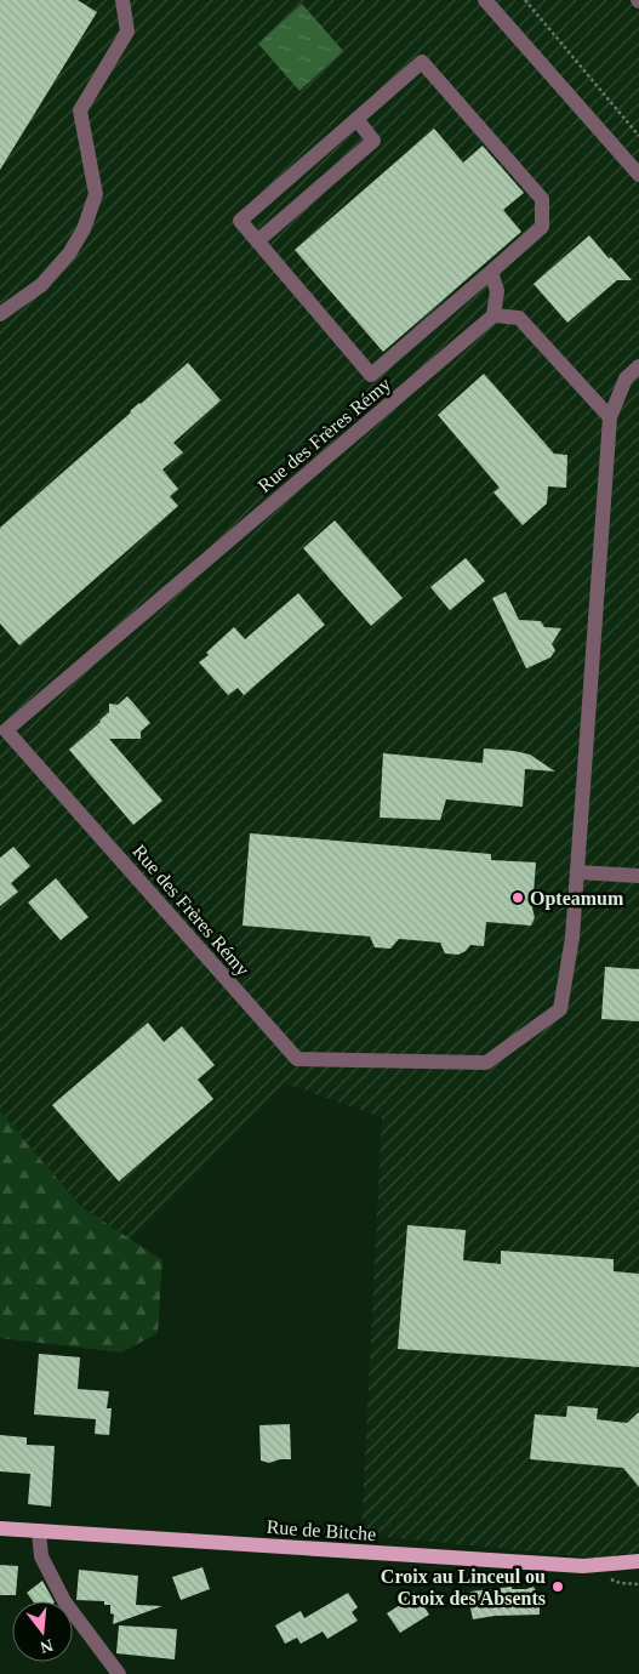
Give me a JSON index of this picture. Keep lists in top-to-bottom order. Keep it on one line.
{"streets":{"main road":["Rue de Bitche"],"street":["Rue des Frères Rémy"]},"places":["Opteamum","Croix au Linceul ou Croix des Absents"],"north":"bottom"}
